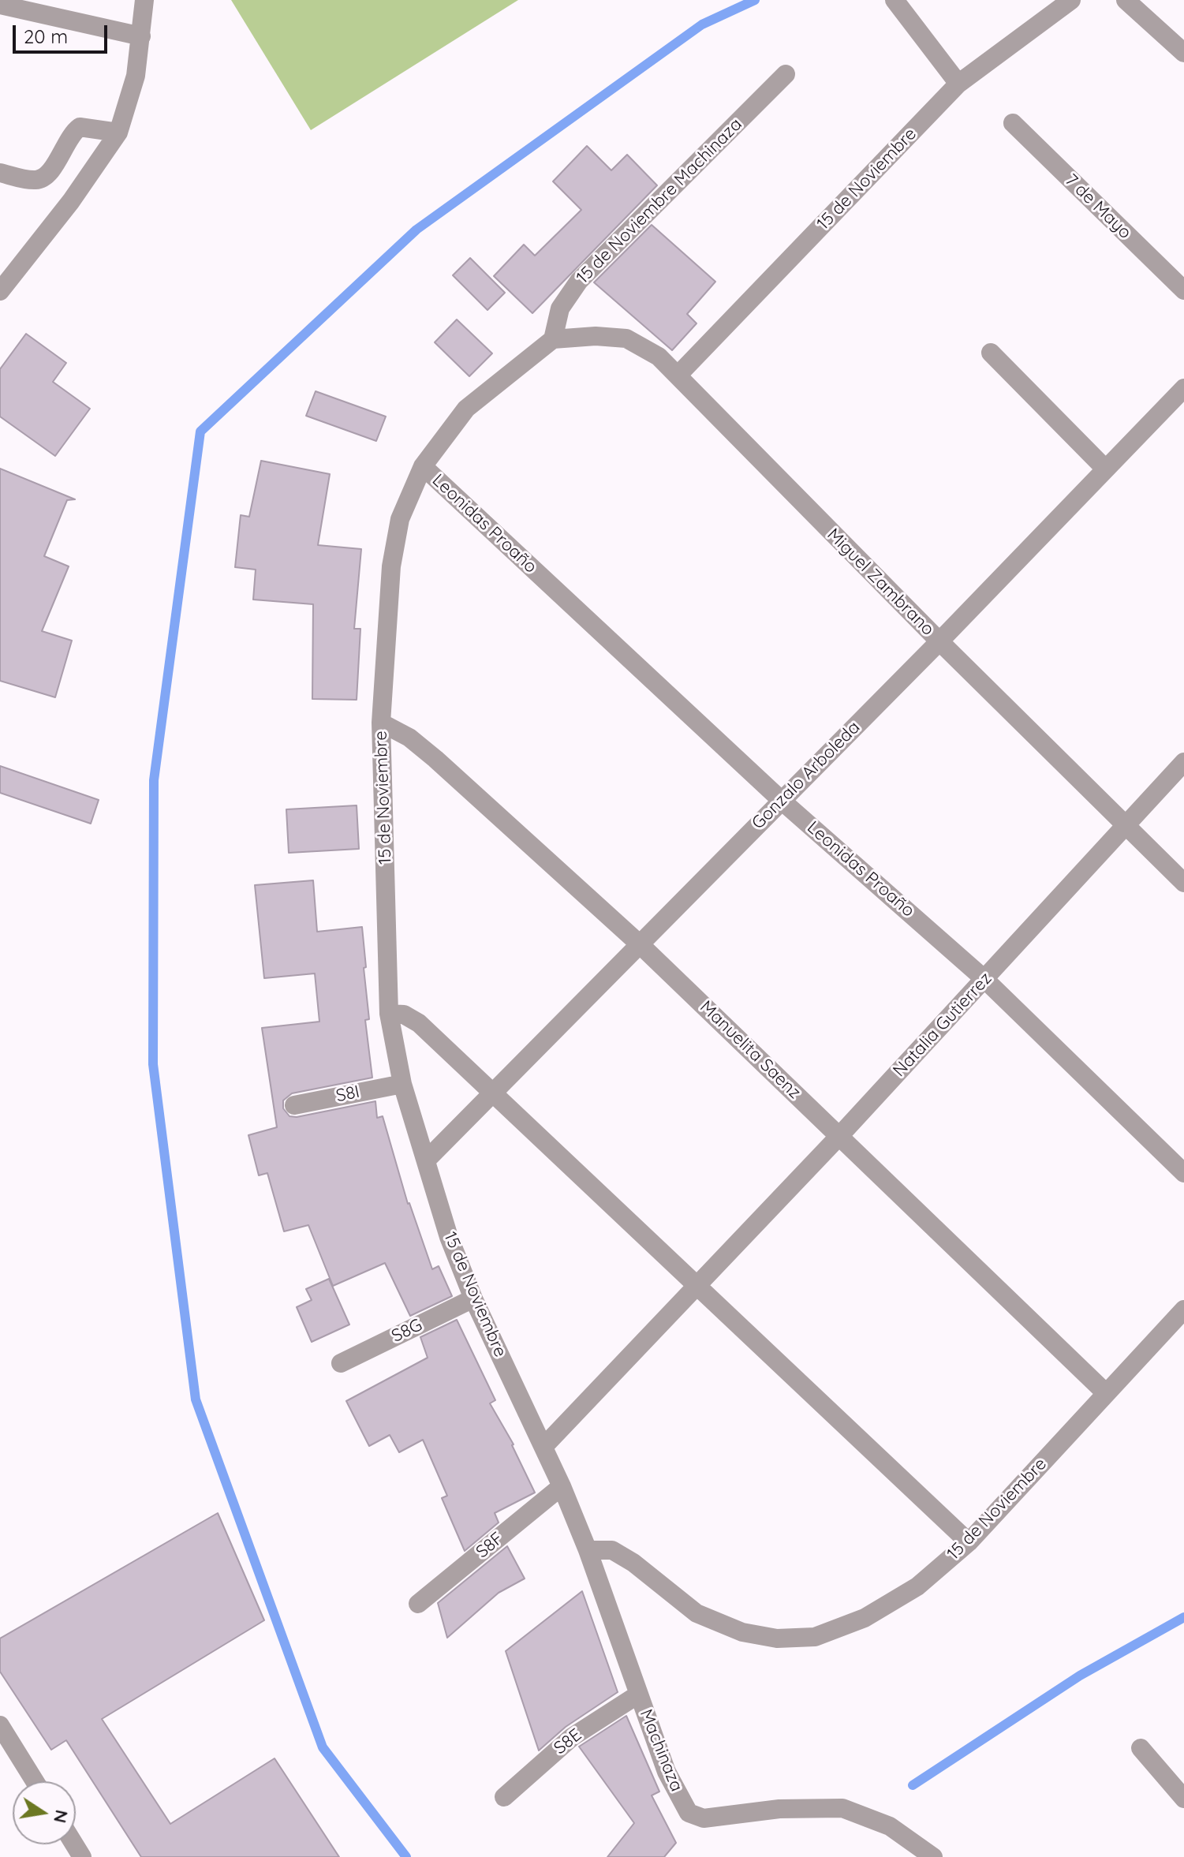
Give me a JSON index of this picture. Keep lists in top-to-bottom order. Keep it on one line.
{"streets":{"street":["15 de Noviembre","15 de Noviembre Machinaza","7 de Mayo","Leonidas Proaño","Miguel Zambrano","Gonzalo Arboleda","Natalia Gutierrez","Manuelita Saenz","S8I","S8G","S8F","S8E","Machinaza"]},"crossings":[["15 de Noviembre","15 de Noviembre Machinaza"],["15 de Noviembre","Leonidas Proaño"],["15 de Noviembre","Miguel Zambrano"],["15 de Noviembre","Gonzalo Arboleda"],["15 de Noviembre","Natalia Gutierrez"],["15 de Noviembre","Manuelita Saenz"],["15 de Noviembre","S8I"],["15 de Noviembre","S8G"],["15 de Noviembre","S8F"],["15 de Noviembre","Machinaza"],["15 de Noviembre Machinaza","Miguel Zambrano"],["Leonidas Proaño","Gonzalo Arboleda"],["Leonidas Proaño","Natalia Gutierrez"],["Miguel Zambrano","Gonzalo Arboleda"],["Miguel Zambrano","Natalia Gutierrez"],["Gonzalo Arboleda","Manuelita Saenz"],["Natalia Gutierrez","Manuelita Saenz"],["S8E","Machinaza"]],"scale_bar":"20 m","north":"right"}
